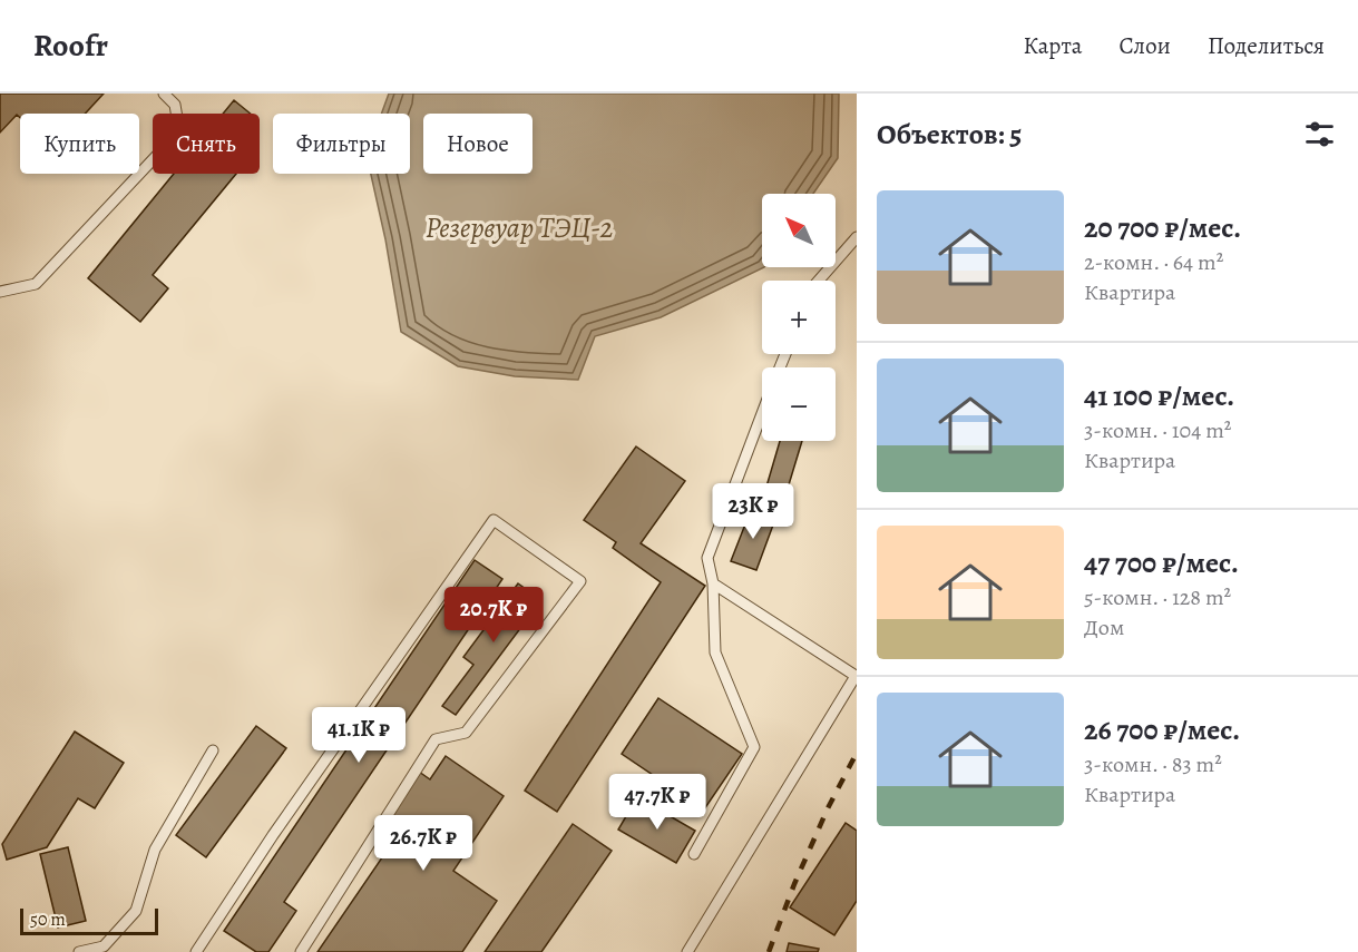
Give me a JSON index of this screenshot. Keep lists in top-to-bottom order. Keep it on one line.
{"water":["Резервуар ТЭЦ-2"],"scale_bar":"50 m","north":"top left","page":{"header":"Roofr","nav":["Карта","Слои","Поделиться"],"heading":"Объектов: 5","chip":["Купить","Снять","Фильтры","Новое"],"list":[{"name":"20 700 ₽/мес.","note":"2-комн. · 64 m² · Квартира"},{"name":"41 100 ₽/мес.","note":"3-комн. · 104 m² · Квартира"},{"name":"47 700 ₽/мес.","note":"5-комн. · 128 m² · Дом"},{"name":"26 700 ₽/мес.","note":"3-комн. · 83 m² · Квартира"}],"map_buttons":["+","−"],"price":["23K ₽","20.7K ₽","41.1K ₽","47.7K ₽","26.7K ₽"],"scale":"50 m"}}
